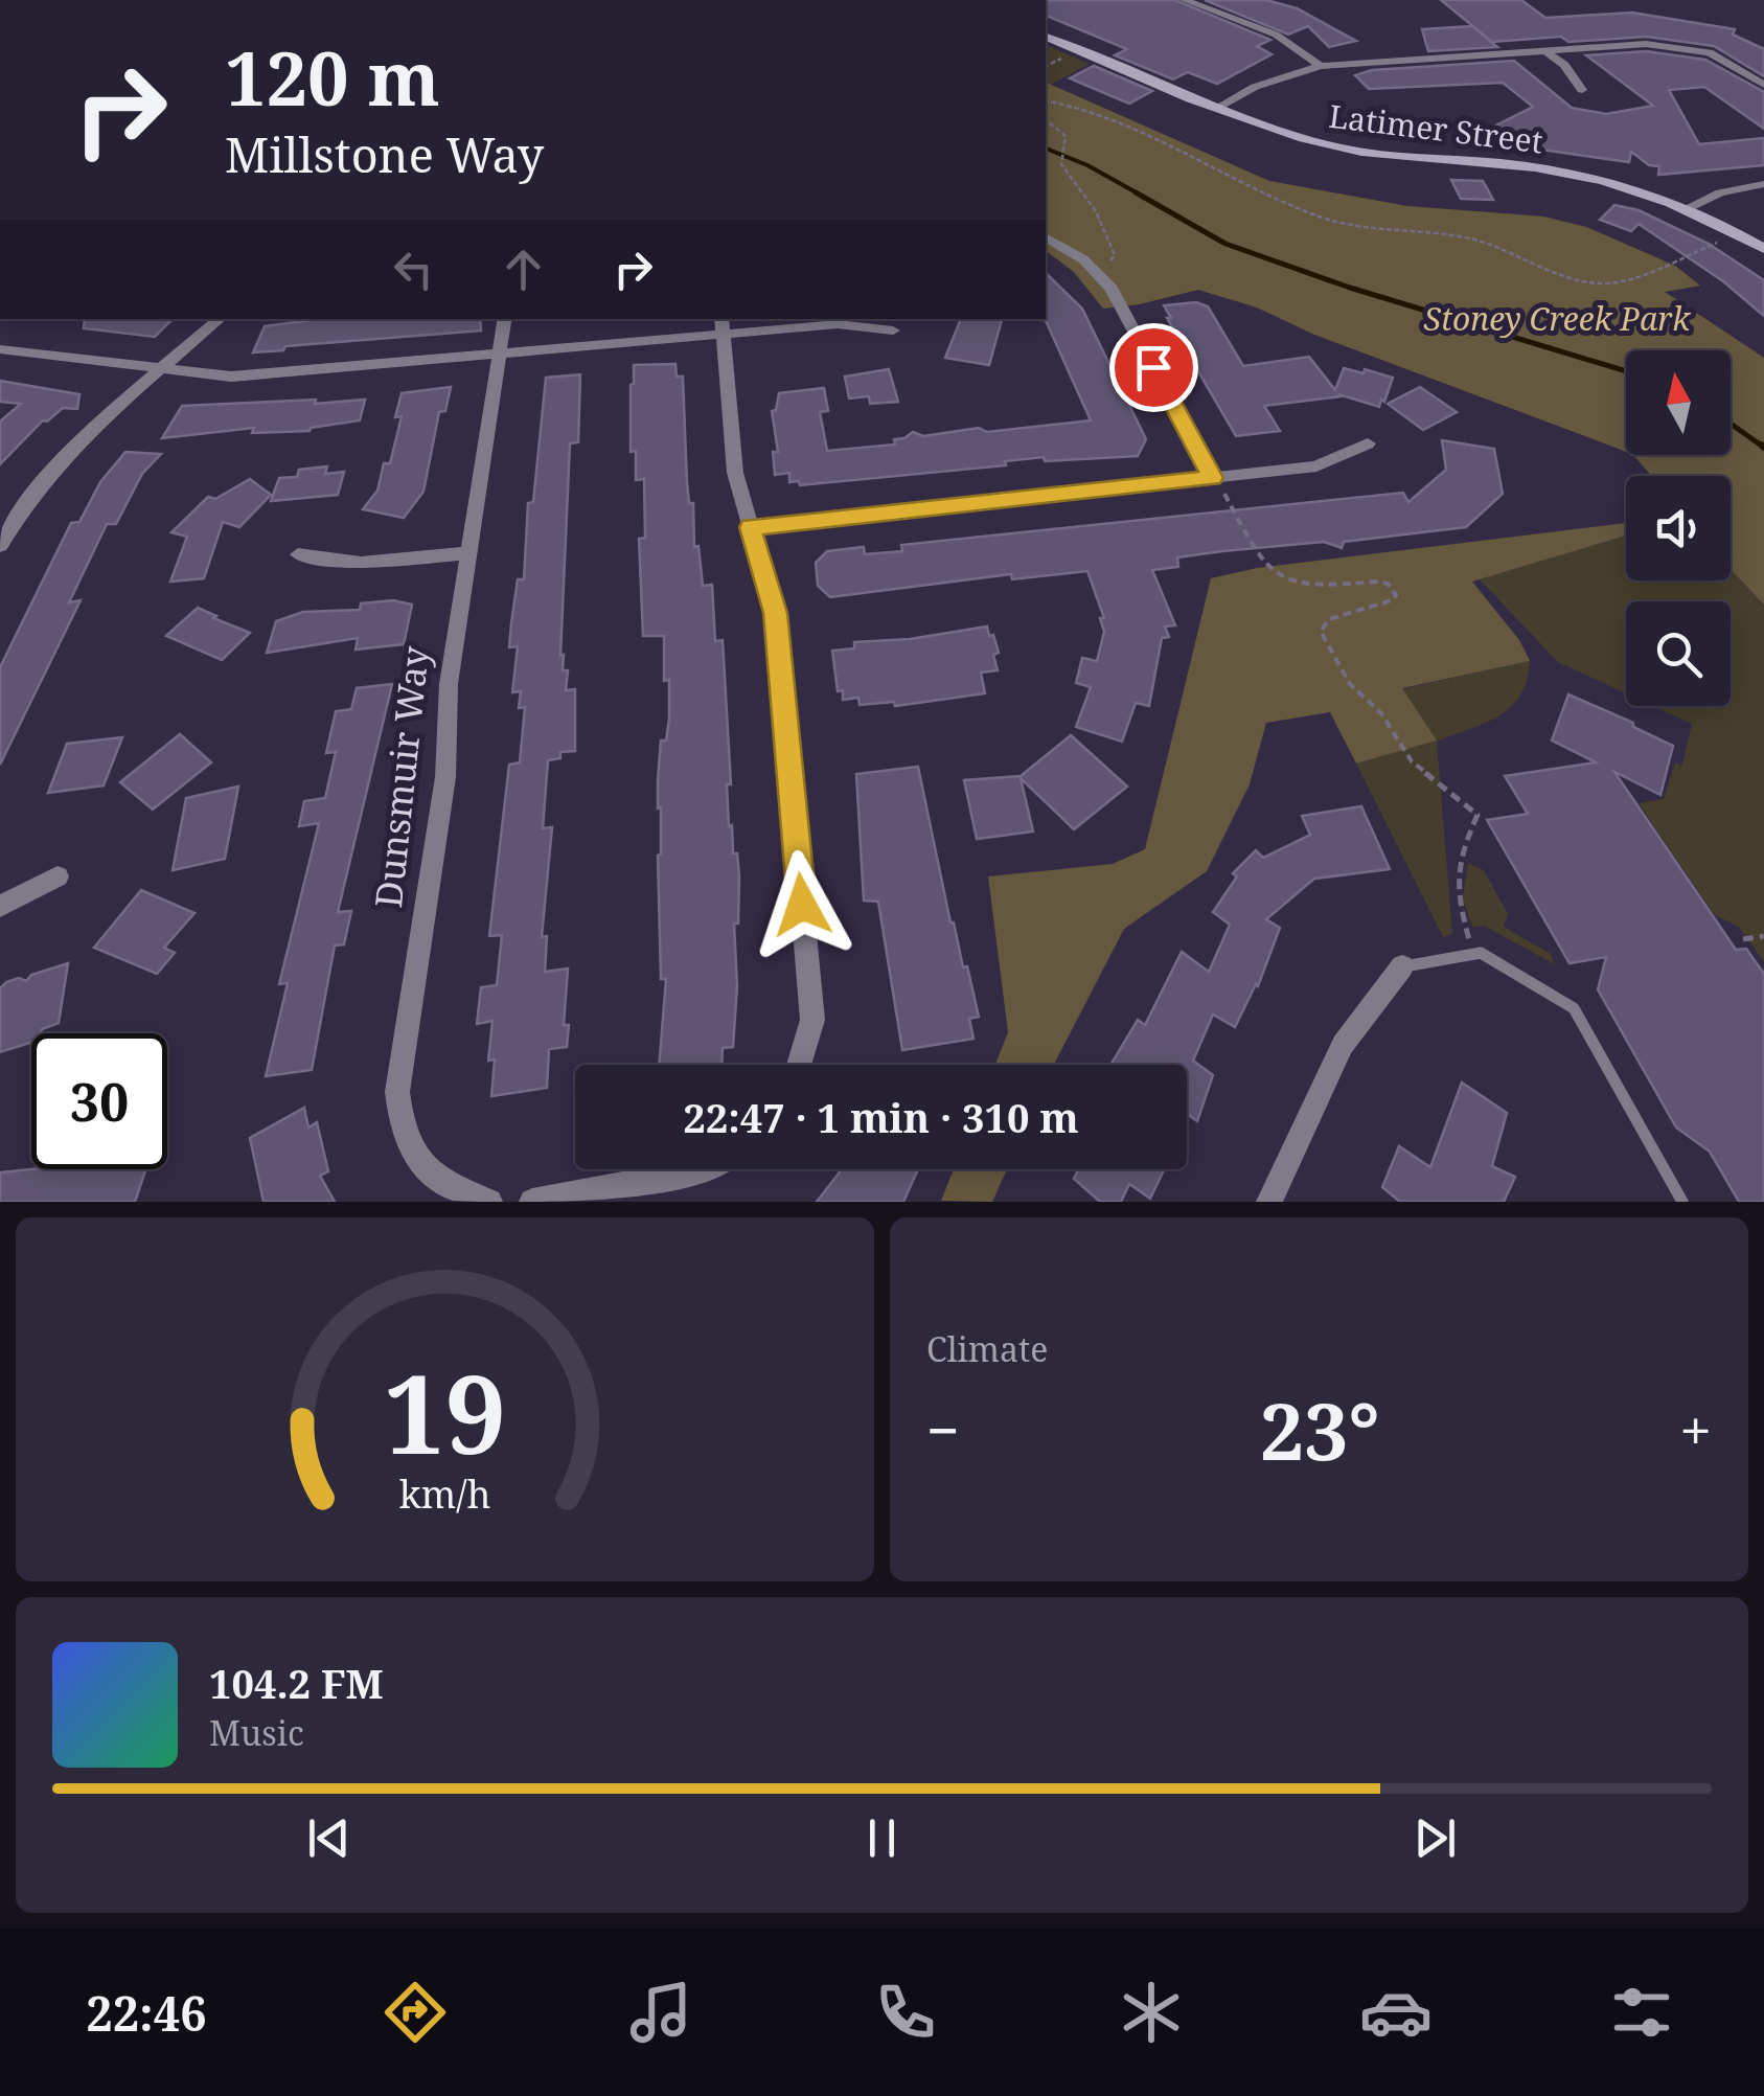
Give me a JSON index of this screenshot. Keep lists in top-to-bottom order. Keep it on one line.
{"streets":{"street":["Latimer Street","Dunsmuir Way"]},"parks":["Stoney Creek Park"],"north":"top","page":{"turn":["120 m","Millstone Way"],"limit":"30","trip":"22:47 · 1 min · 310 m","tile":"Climate","heat":["−","23°","+"],"song":["104.2 FM","Music"],"tabs":"22:46","gauge":["19","km/h"]}}
